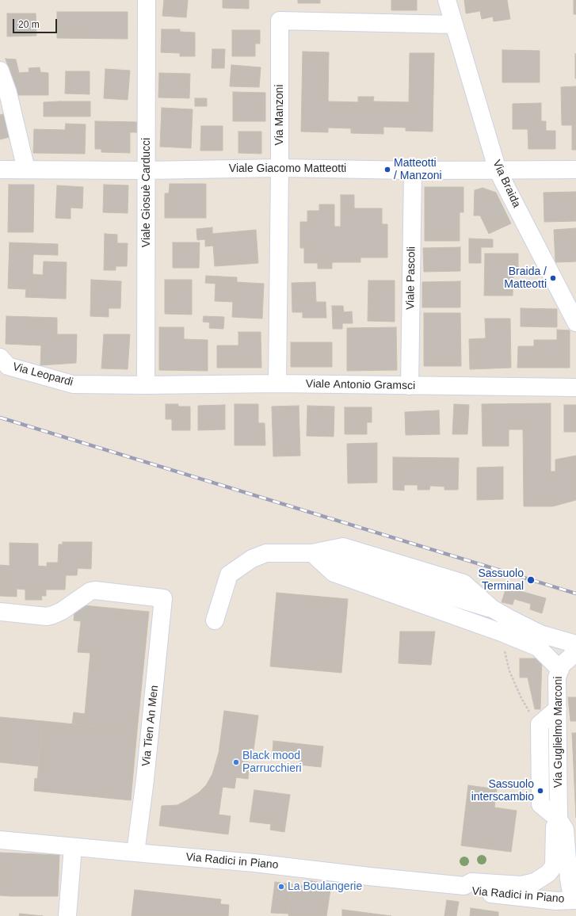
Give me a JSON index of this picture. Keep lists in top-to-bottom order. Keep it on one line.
{"streets":{"street":["Via Manzoni","Viale Giacomo Matteotti","Via Braida","Viale Giosuè Carducci","Viale Pascoli","Via Leopardi","Viale Antonio Gramsci","Via Tien An Men","Via Guglielmo Marconi","Via Radici in Piano"]},"crossings":[["Via Manzoni","Viale Giacomo Matteotti"],["Via Manzoni","Via Braida"],["Via Manzoni","Viale Antonio Gramsci"],["Viale Giacomo Matteotti","Via Braida"],["Viale Giacomo Matteotti","Viale Giosuè Carducci"],["Viale Giacomo Matteotti","Viale Pascoli"],["Viale Giosuè Carducci","Via Leopardi"],["Viale Giosuè Carducci","Viale Antonio Gramsci"],["Viale Pascoli","Viale Antonio Gramsci"],["Via Leopardi","Viale Antonio Gramsci"],["Via Tien An Men","Via Radici in Piano"],["Via Guglielmo Marconi","Via Radici in Piano"]],"places":["Matteotti / Manzoni","Braida / Matteotti","Sassuolo Terminal","Black mood Parrucchieri","Sassuolo interscambio","La Boulangerie"],"scale_bar":"20 m"}
